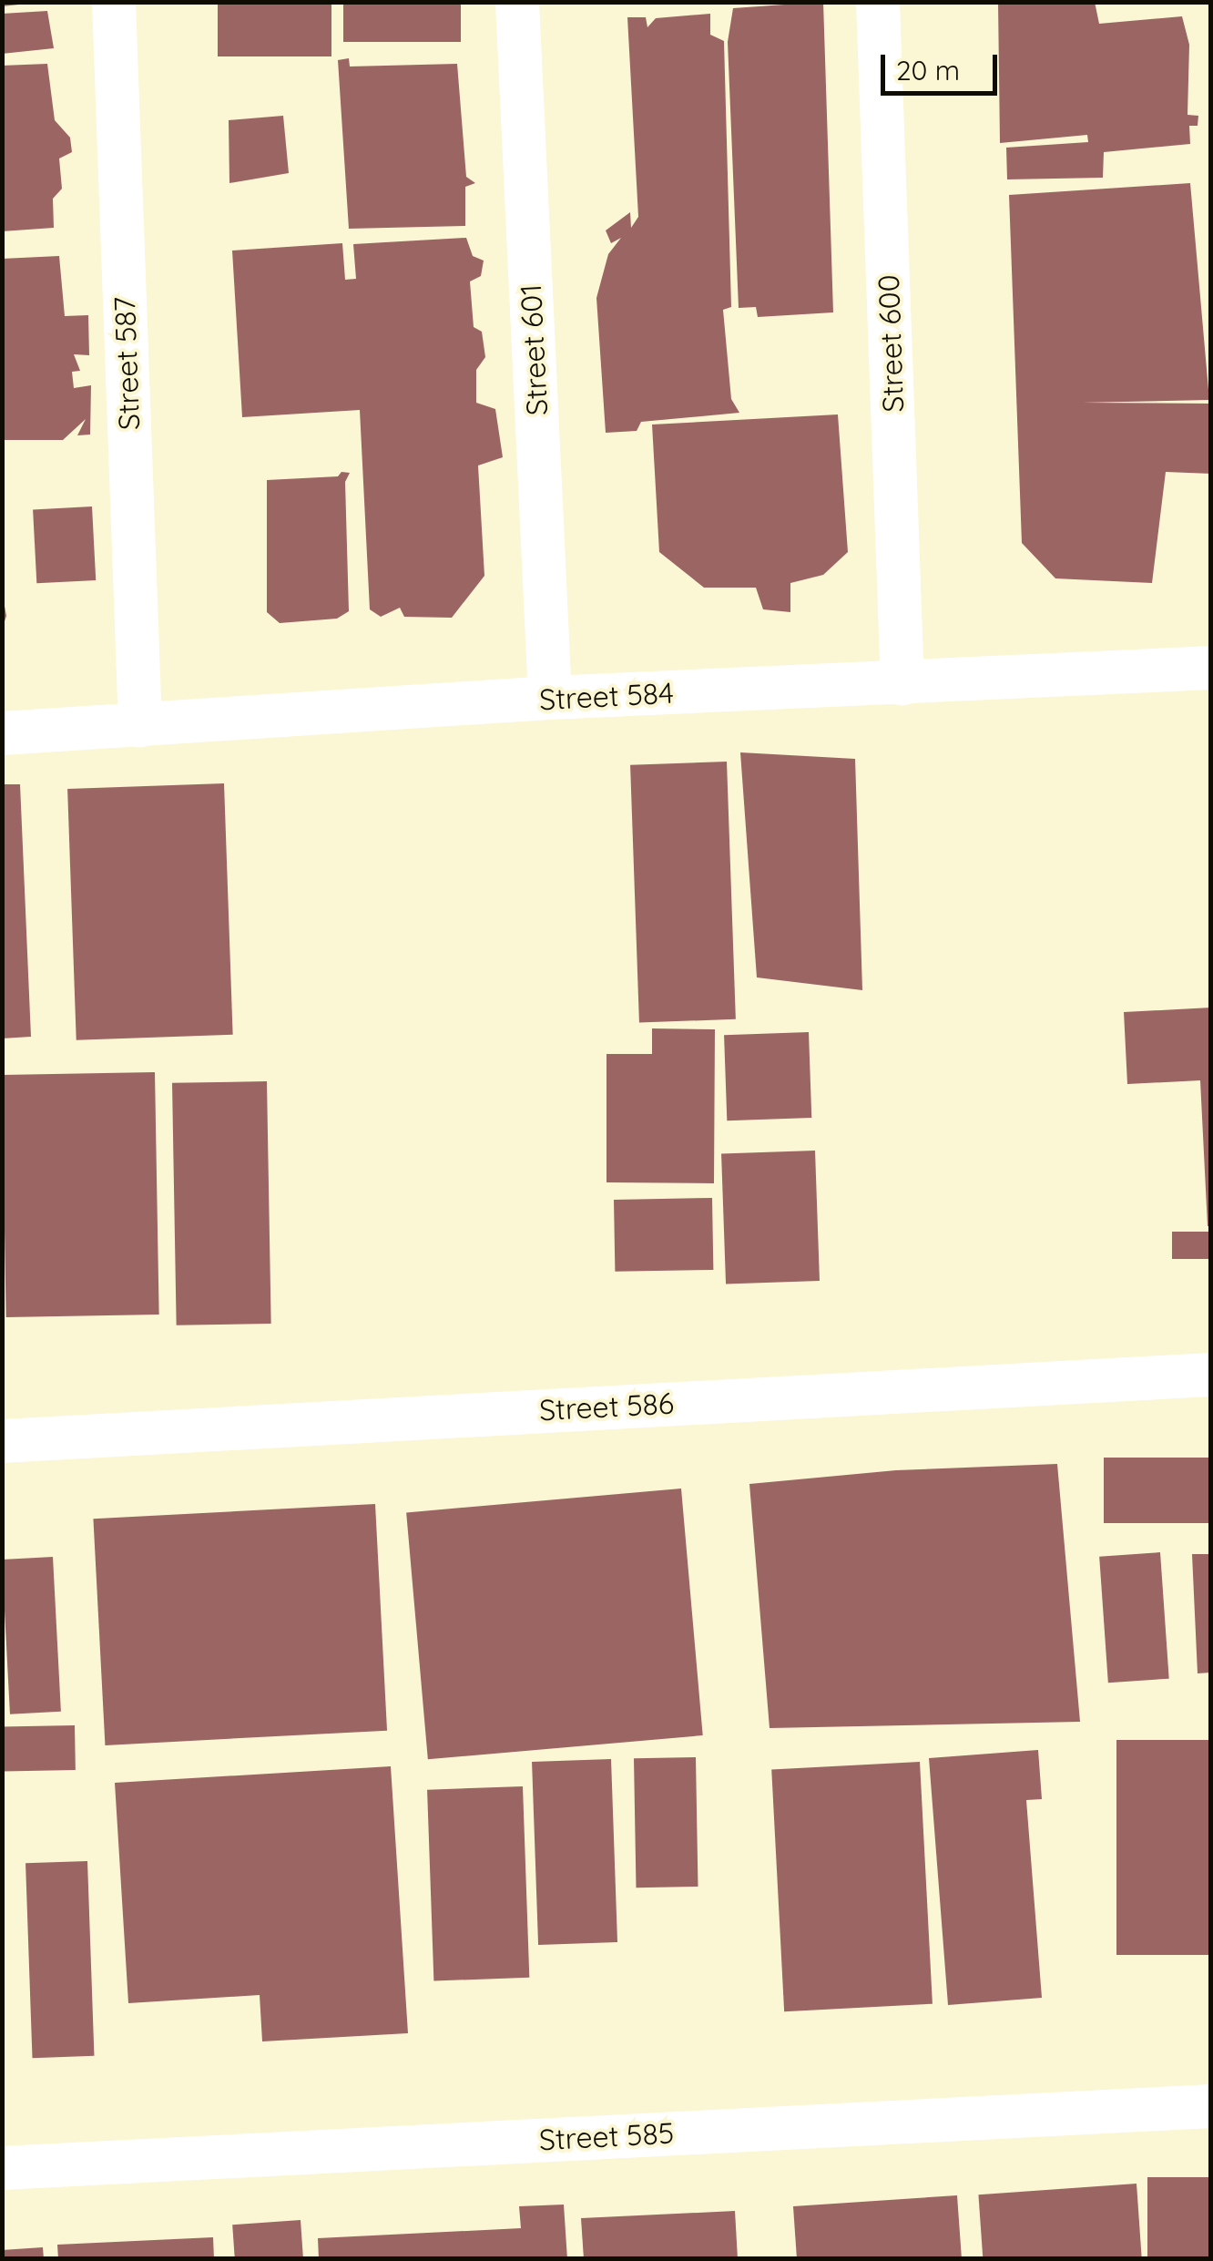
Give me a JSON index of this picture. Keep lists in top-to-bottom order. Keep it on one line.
{"streets":{"street":["Street 600","Street 601","Street 587","Street 584","Street 586","Street 585"]},"crossings":[["Street 600","Street 584"],["Street 601","Street 584"],["Street 587","Street 584"]],"scale_bar":"20 m"}
